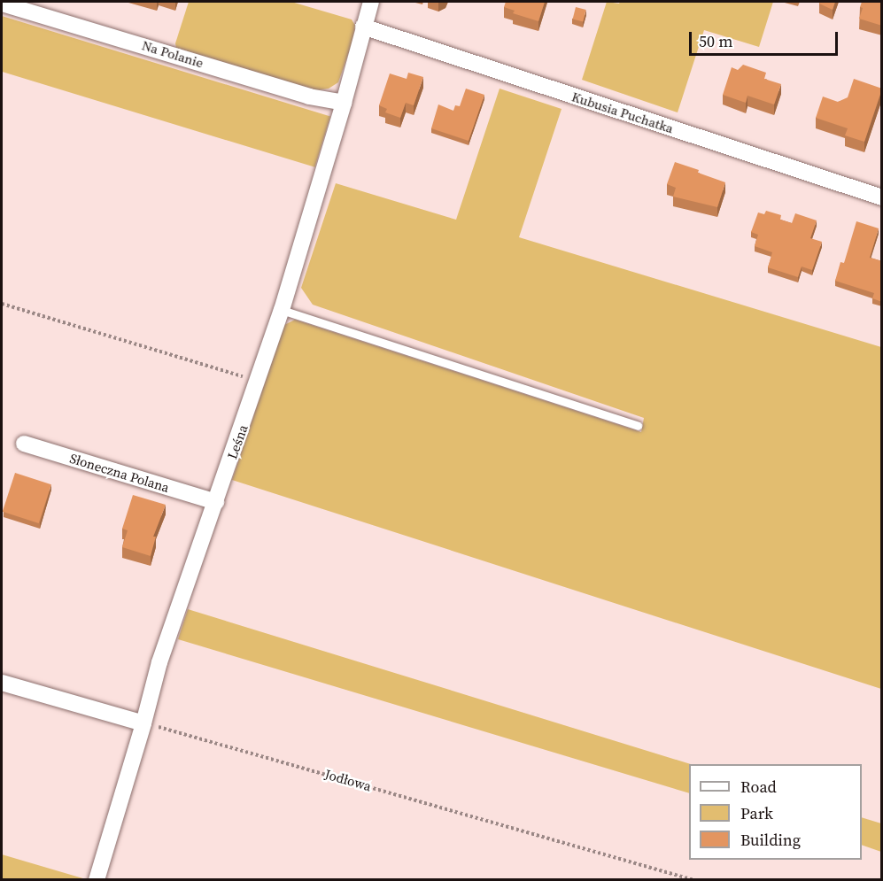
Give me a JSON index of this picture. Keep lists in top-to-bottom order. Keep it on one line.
{"streets":{"street":["Na Polanie","Kubusia Puchatka","Leśna","Słoneczna Polana"],"path":["Jodłowa"]},"crossings":[["Na Polanie","Leśna"],["Kubusia Puchatka","Leśna"],["Leśna","Słoneczna Polana"],["Leśna","Jodłowa"]],"legend":["Road","Park","Building"],"scale_bar":"50 m"}
